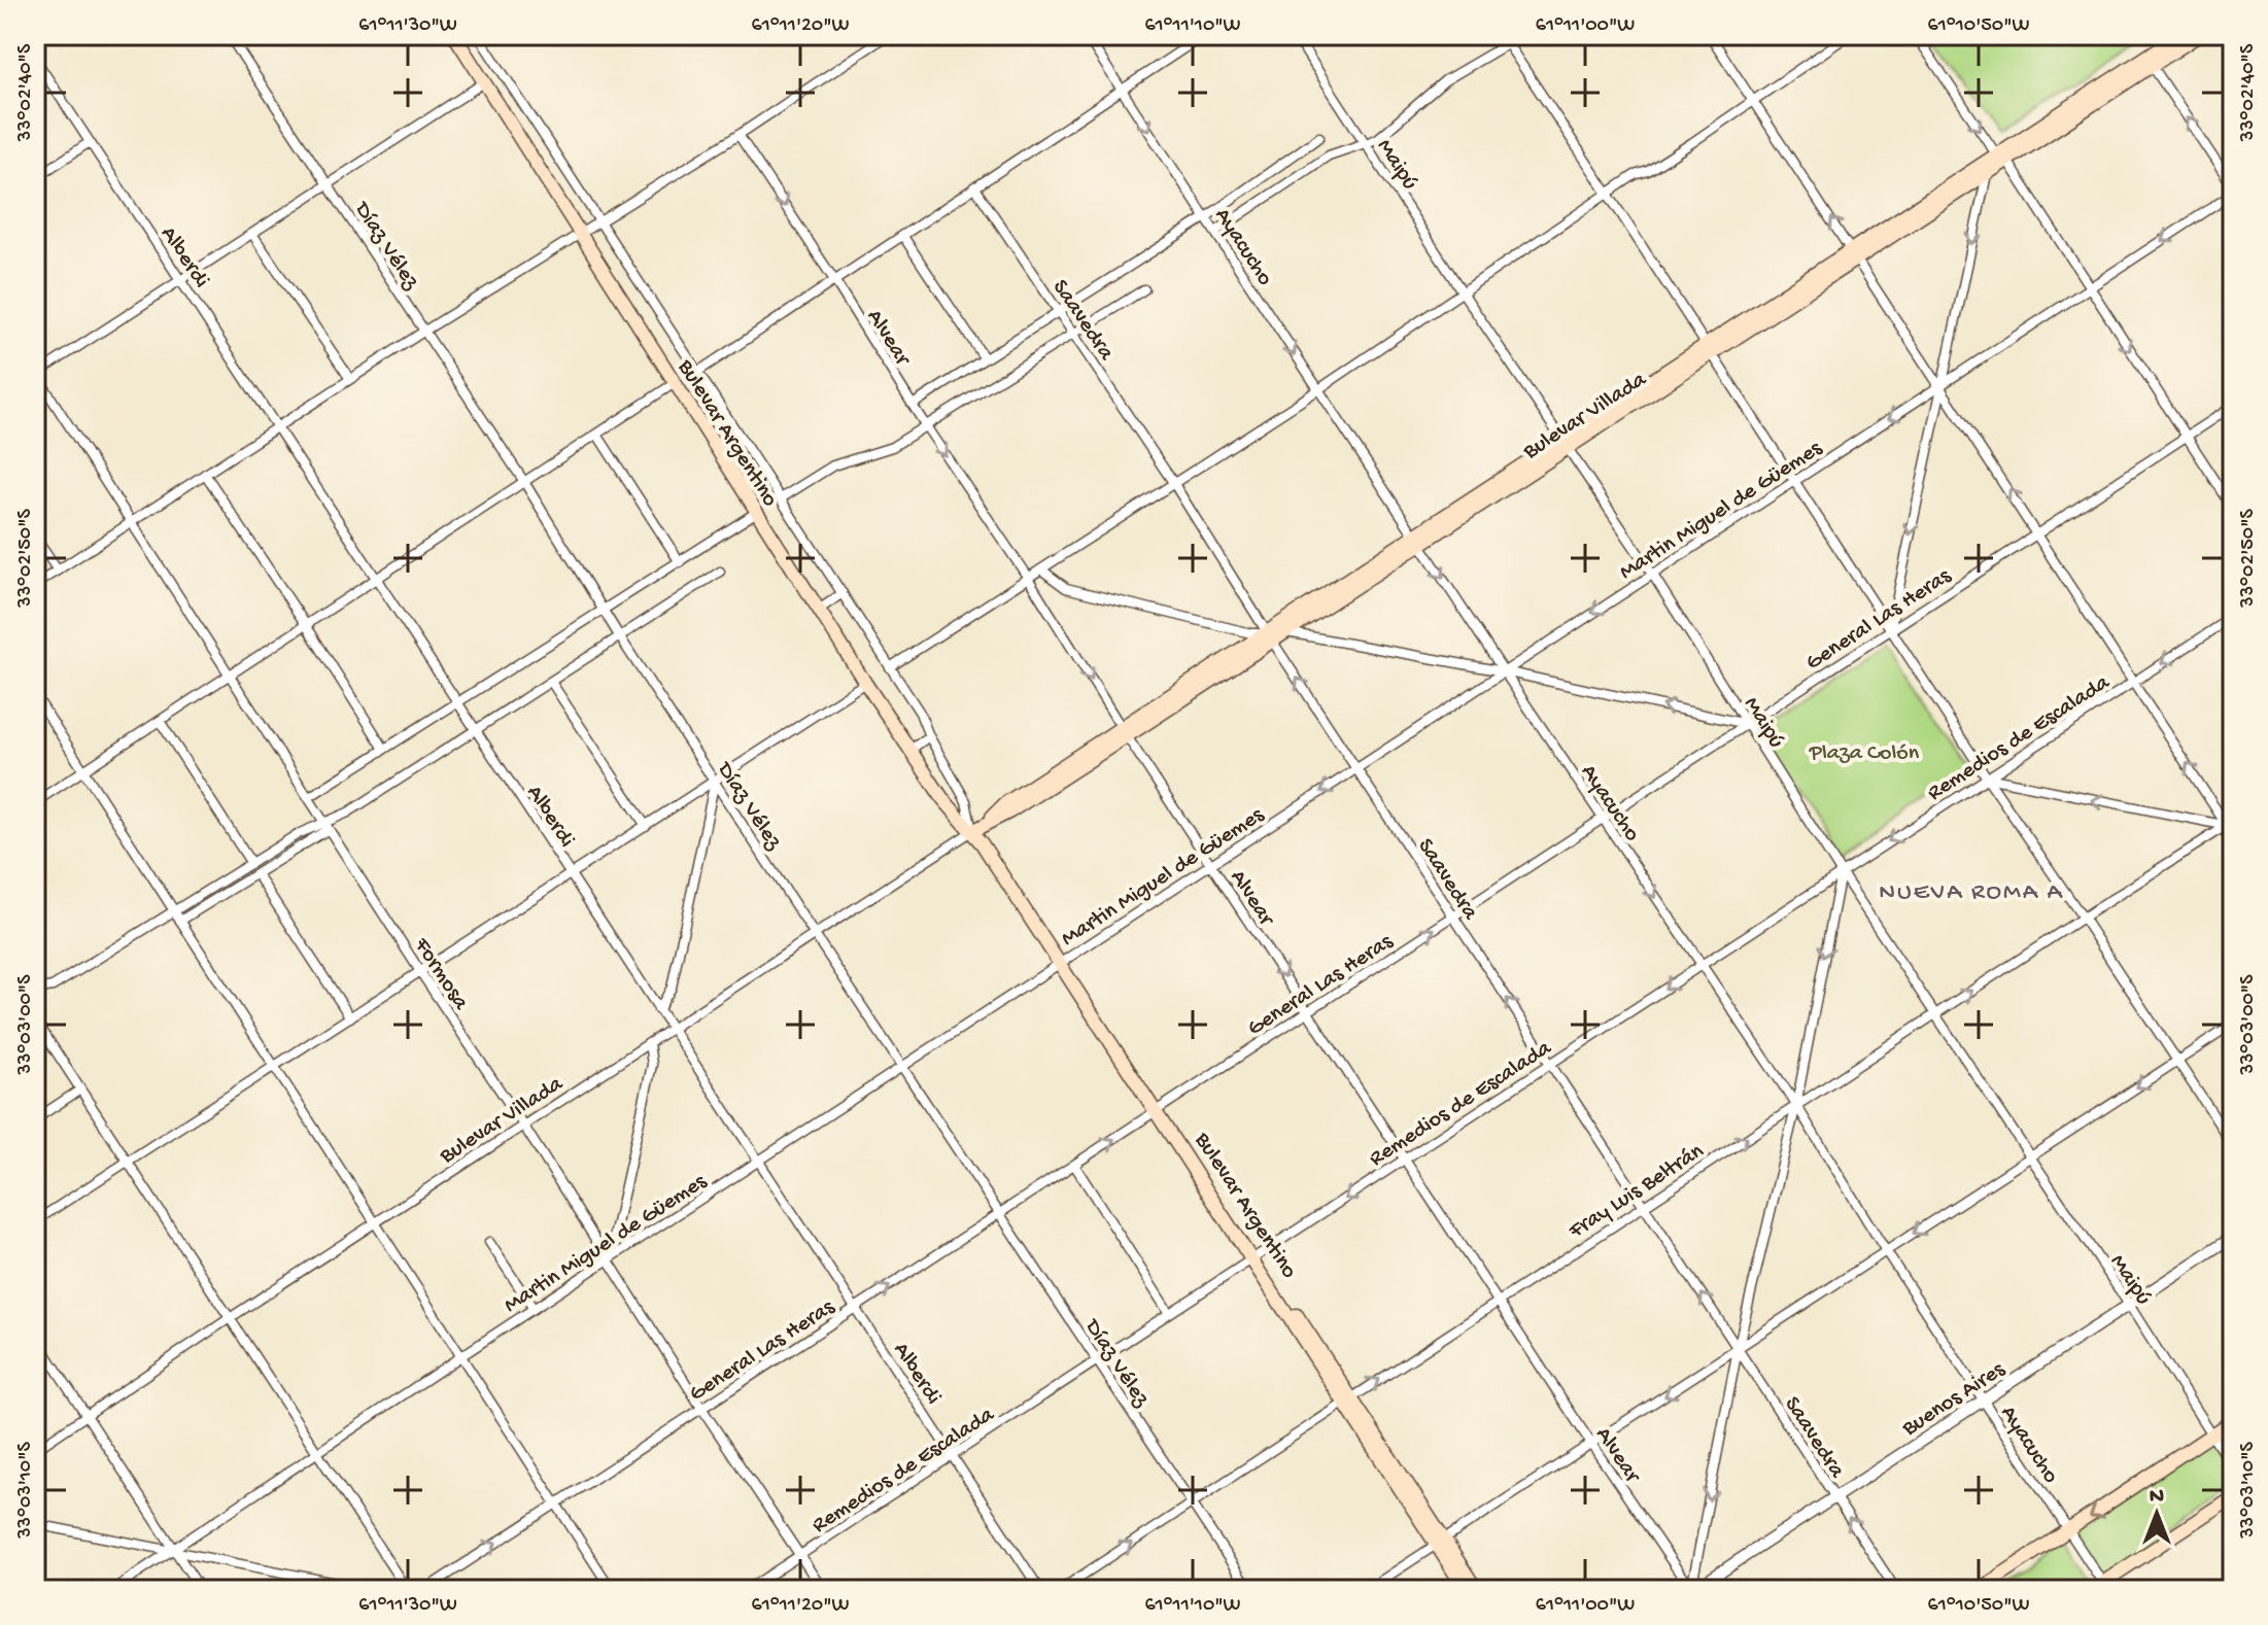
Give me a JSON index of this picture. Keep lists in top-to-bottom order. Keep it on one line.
{"streets":{"main road":["Bulevar Villada","Bulevar Argentino"],"street":["Maipú","Díaz Vélez","Ayacucho","Alberdi","Saavedra","Alvear","Martin Miguel de Güemes","General Las Heras","Remedios de Escalada","Formosa","Fray Luis Beltrán","Buenos Aires"]},"crossings":[["Maipú","Bulevar Villada"],["Maipú","Martin Miguel de Güemes"],["Maipú","General Las Heras"],["Maipú","Remedios de Escalada"],["Maipú","Fray Luis Beltrán"],["Maipú","Buenos Aires"],["Díaz Vélez","Bulevar Villada"],["Díaz Vélez","Martin Miguel de Güemes"],["Díaz Vélez","General Las Heras"],["Díaz Vélez","Remedios de Escalada"],["Díaz Vélez","Fray Luis Beltrán"],["Ayacucho","Bulevar Villada"],["Ayacucho","Martin Miguel de Güemes"],["Ayacucho","General Las Heras"],["Ayacucho","Remedios de Escalada"],["Ayacucho","Fray Luis Beltrán"],["Ayacucho","Buenos Aires"],["Alberdi","Bulevar Villada"],["Alberdi","Martin Miguel de Güemes"],["Alberdi","General Las Heras"],["Alberdi","Remedios de Escalada"],["Saavedra","Bulevar Villada"],["Saavedra","Martin Miguel de Güemes"],["Saavedra","General Las Heras"],["Saavedra","Remedios de Escalada"],["Saavedra","Fray Luis Beltrán"],["Saavedra","Buenos Aires"],["Alvear","Bulevar Villada"],["Alvear","Martin Miguel de Güemes"],["Alvear","General Las Heras"],["Alvear","Remedios de Escalada"],["Alvear","Fray Luis Beltrán"],["Alvear","Buenos Aires"],["Bulevar Villada","Bulevar Argentino"],["Bulevar Villada","Formosa"],["Bulevar Argentino","Martin Miguel de Güemes"],["Bulevar Argentino","General Las Heras"],["Bulevar Argentino","Remedios de Escalada"],["Bulevar Argentino","Fray Luis Beltrán"],["Martin Miguel de Güemes","Formosa"],["General Las Heras","Formosa"],["Remedios de Escalada","Formosa"]],"one_way":["Ayacucho","Saavedra","Alvear","Remedios de Escalada","Fray Luis Beltrán"],"districts":["NUEVA ROMA A"],"parks":["Plaza Colón"],"north":"top","coordinates":["61°11'30\"W","61°11'20\"W","61°11'10\"W","61°11'00\"W","61°10'50\"W","33°02'40\"S","33°02'50\"S","33°03'00\"S","33°03'10\"S"]}
